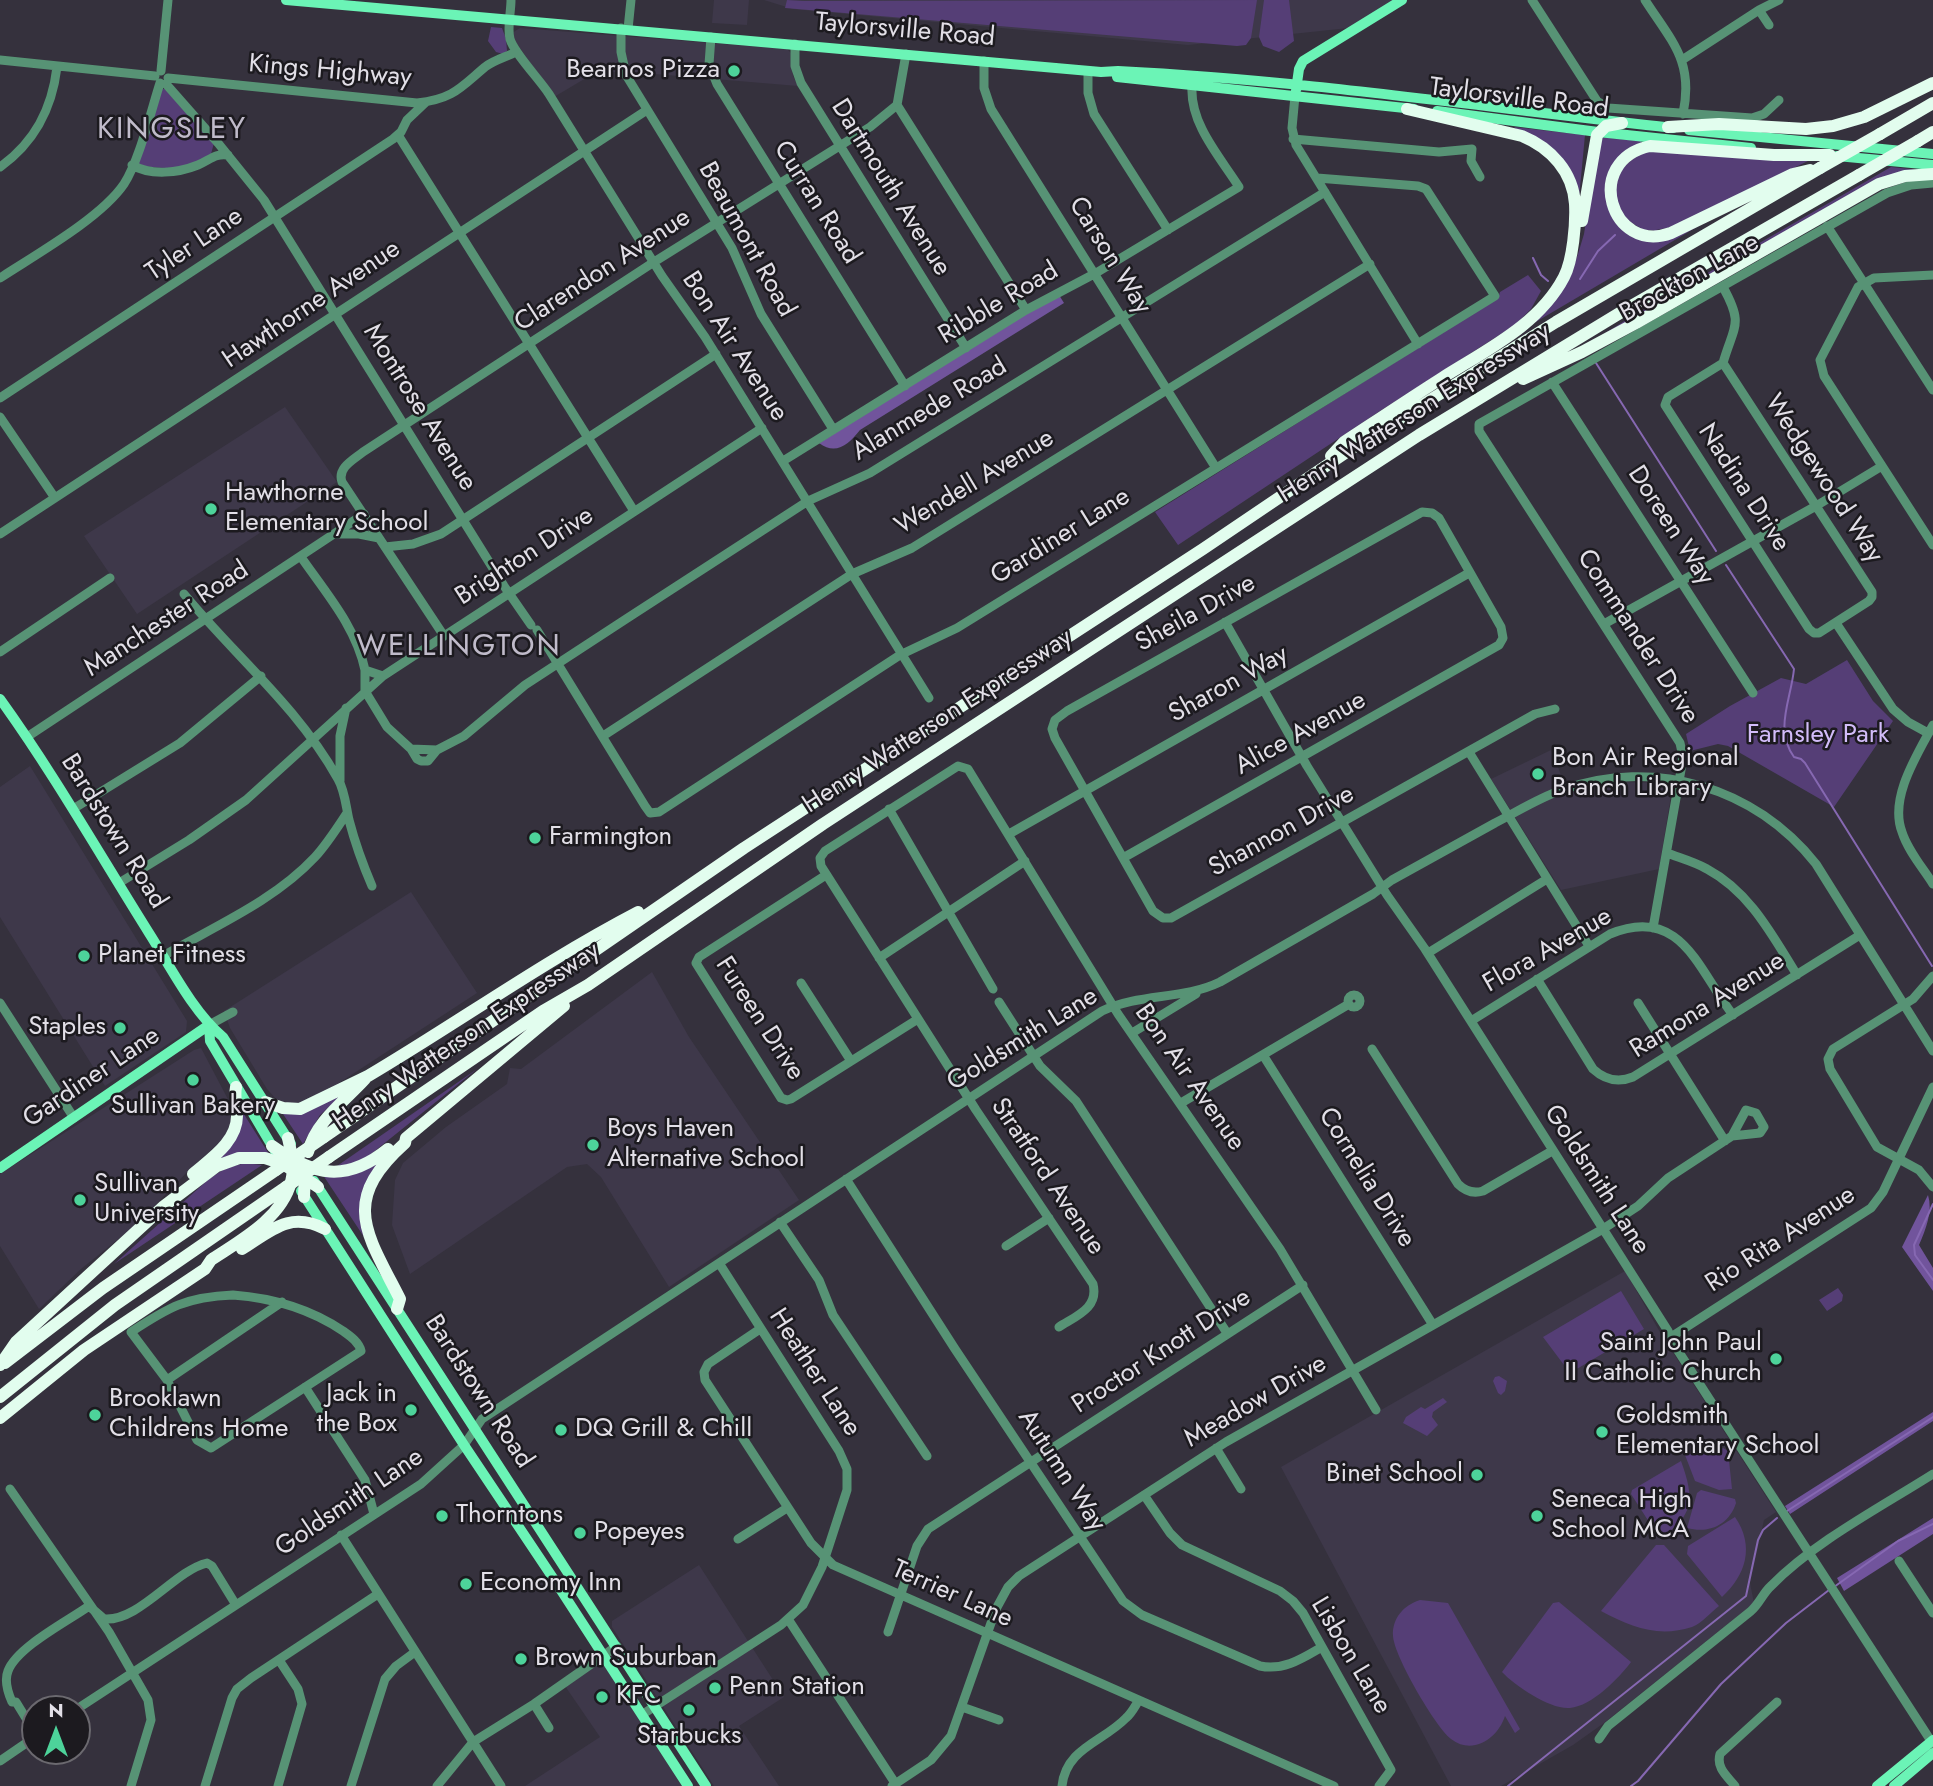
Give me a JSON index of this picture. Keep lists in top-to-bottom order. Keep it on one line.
{"streets":{"highway":["Henry Watterson Expressway"],"main road":["Taylorsville Road","Gardiner Lane","Bardstown Road"],"street":["Kings Highway","Dartmouth Avenue","Curran Road","Beaumont Road","Tyler Lane","Carson Way","Clarendon Avenue","Brockton Lane","Ribble Road","Hawthorne Avenue","Bon Air Avenue","Montrose Avenue","Alanmede Road","Wedgewood Way","Wendell Avenue","Nadina Drive","Doreen Way","Brighton Drive","Sheila Drive","Manchester Road","Commander Drive","Sharon Way","Alice Avenue","Shannon Drive","Flora Avenue","Ramona Avenue","Fureen Drive","Goldsmith Lane","Stratford Avenue","Cornelia Drive","Rio Rita Avenue","Proctor Knott Drive","Heather Lane","Meadow Drive","Autumn Way","Terrier Lane","Lisbon Lane"]},"crossings":[["Taylorsville Road","Dartmouth Avenue"],["Taylorsville Road","Curran Road"],["Taylorsville Road","Beaumont Road"],["Taylorsville Road","Carson Way"],["Taylorsville Road","Ribble Road"],["Kings Highway","Tyler Lane"],["Kings Highway","Bon Air Avenue"],["Kings Highway","Montrose Avenue"],["Dartmouth Avenue","Clarendon Avenue"],["Dartmouth Avenue","Ribble Road"],["Curran Road","Clarendon Avenue"],["Curran Road","Ribble Road"],["Beaumont Road","Clarendon Avenue"],["Beaumont Road","Ribble Road"],["Beaumont Road","Hawthorne Avenue"],["Tyler Lane","Montrose Avenue"],["Carson Way","Ribble Road"],["Carson Way","Alanmede Road"],["Carson Way","Wendell Avenue"],["Carson Way","Gardiner Lane"],["Clarendon Avenue","Bon Air Avenue"],["Clarendon Avenue","Montrose Avenue"],["Clarendon Avenue","Manchester Road"],["Brockton Lane","Doreen Way"],["Brockton Lane","Commander Drive"],["Ribble Road","Bon Air Avenue"],["Hawthorne Avenue","Bon Air Avenue"],["Hawthorne Avenue","Montrose Avenue"],["Bon Air Avenue","Alanmede Road"],["Bon Air Avenue","Wendell Avenue"],["Bon Air Avenue","Gardiner Lane"],["Bon Air Avenue","Brighton Drive"],["Bon Air Avenue","Sharon Way"],["Bon Air Avenue","Goldsmith Lane"],["Bon Air Avenue","Stratford Avenue"],["Bon Air Avenue","Proctor Knott Drive"],["Bon Air Avenue","Meadow Drive"],["Montrose Avenue","Alanmede Road"],["Montrose Avenue","Wendell Avenue"],["Montrose Avenue","Gardiner Lane"],["Montrose Avenue","Brighton Drive"],["Alanmede Road","Brighton Drive"],["Wedgewood Way","Nadina Drive"],["Gardiner Lane","Bardstown Road"],["Brighton Drive","Bardstown Road"],["Sheila Drive","Sharon Way"],["Sheila Drive","Alice Avenue"],["Sheila Drive","Shannon Drive"],["Manchester Road","Bardstown Road"],["Commander Drive","Flora Avenue"],["Commander Drive","Ramona Avenue"],["Commander Drive","Meadow Drive"],["Sharon Way","Alice Avenue"],["Sharon Way","Shannon Drive"],["Alice Avenue","Shannon Drive"],["Bardstown Road","Goldsmith Lane"],["Bardstown Road","Heather Lane"],["Flora Avenue","Ramona Avenue"],["Flora Avenue","Goldsmith Lane"],["Flora Avenue","Meadow Drive"],["Ramona Avenue","Meadow Drive"],["Fureen Drive","Stratford Avenue"],["Goldsmith Lane","Stratford Avenue"],["Goldsmith Lane","Rio Rita Avenue"],["Goldsmith Lane","Heather Lane"],["Goldsmith Lane","Meadow Drive"],["Goldsmith Lane","Autumn Way"],["Cornelia Drive","Meadow Drive"],["Proctor Knott Drive","Autumn Way"],["Proctor Knott Drive","Terrier Lane"],["Heather Lane","Terrier Lane"],["Meadow Drive","Autumn Way"],["Meadow Drive","Terrier Lane"],["Meadow Drive","Lisbon Lane"],["Autumn Way","Lisbon Lane"]],"districts":["KINGSLEY","WELLINGTON"],"parks":["Farnsley Park"],"places":["Bearnos Pizza","Hawthorne Elementary School","Bon Air Regional Branch Library","Farmington","Planet Fitness","Staples","Sullivan Bakery","Boys Haven Alternative School","Sullivan University","Saint John Paul II Catholic Church","Jack in the Box","Brooklawn Childrens Home","DQ Grill & Chill","Goldsmith Elementary School","Binet School","Thorntons","Seneca High School MCA","Popeyes","Economy Inn","Brown Suburban","Penn Station","KFC","Starbucks"],"north":"top"}
